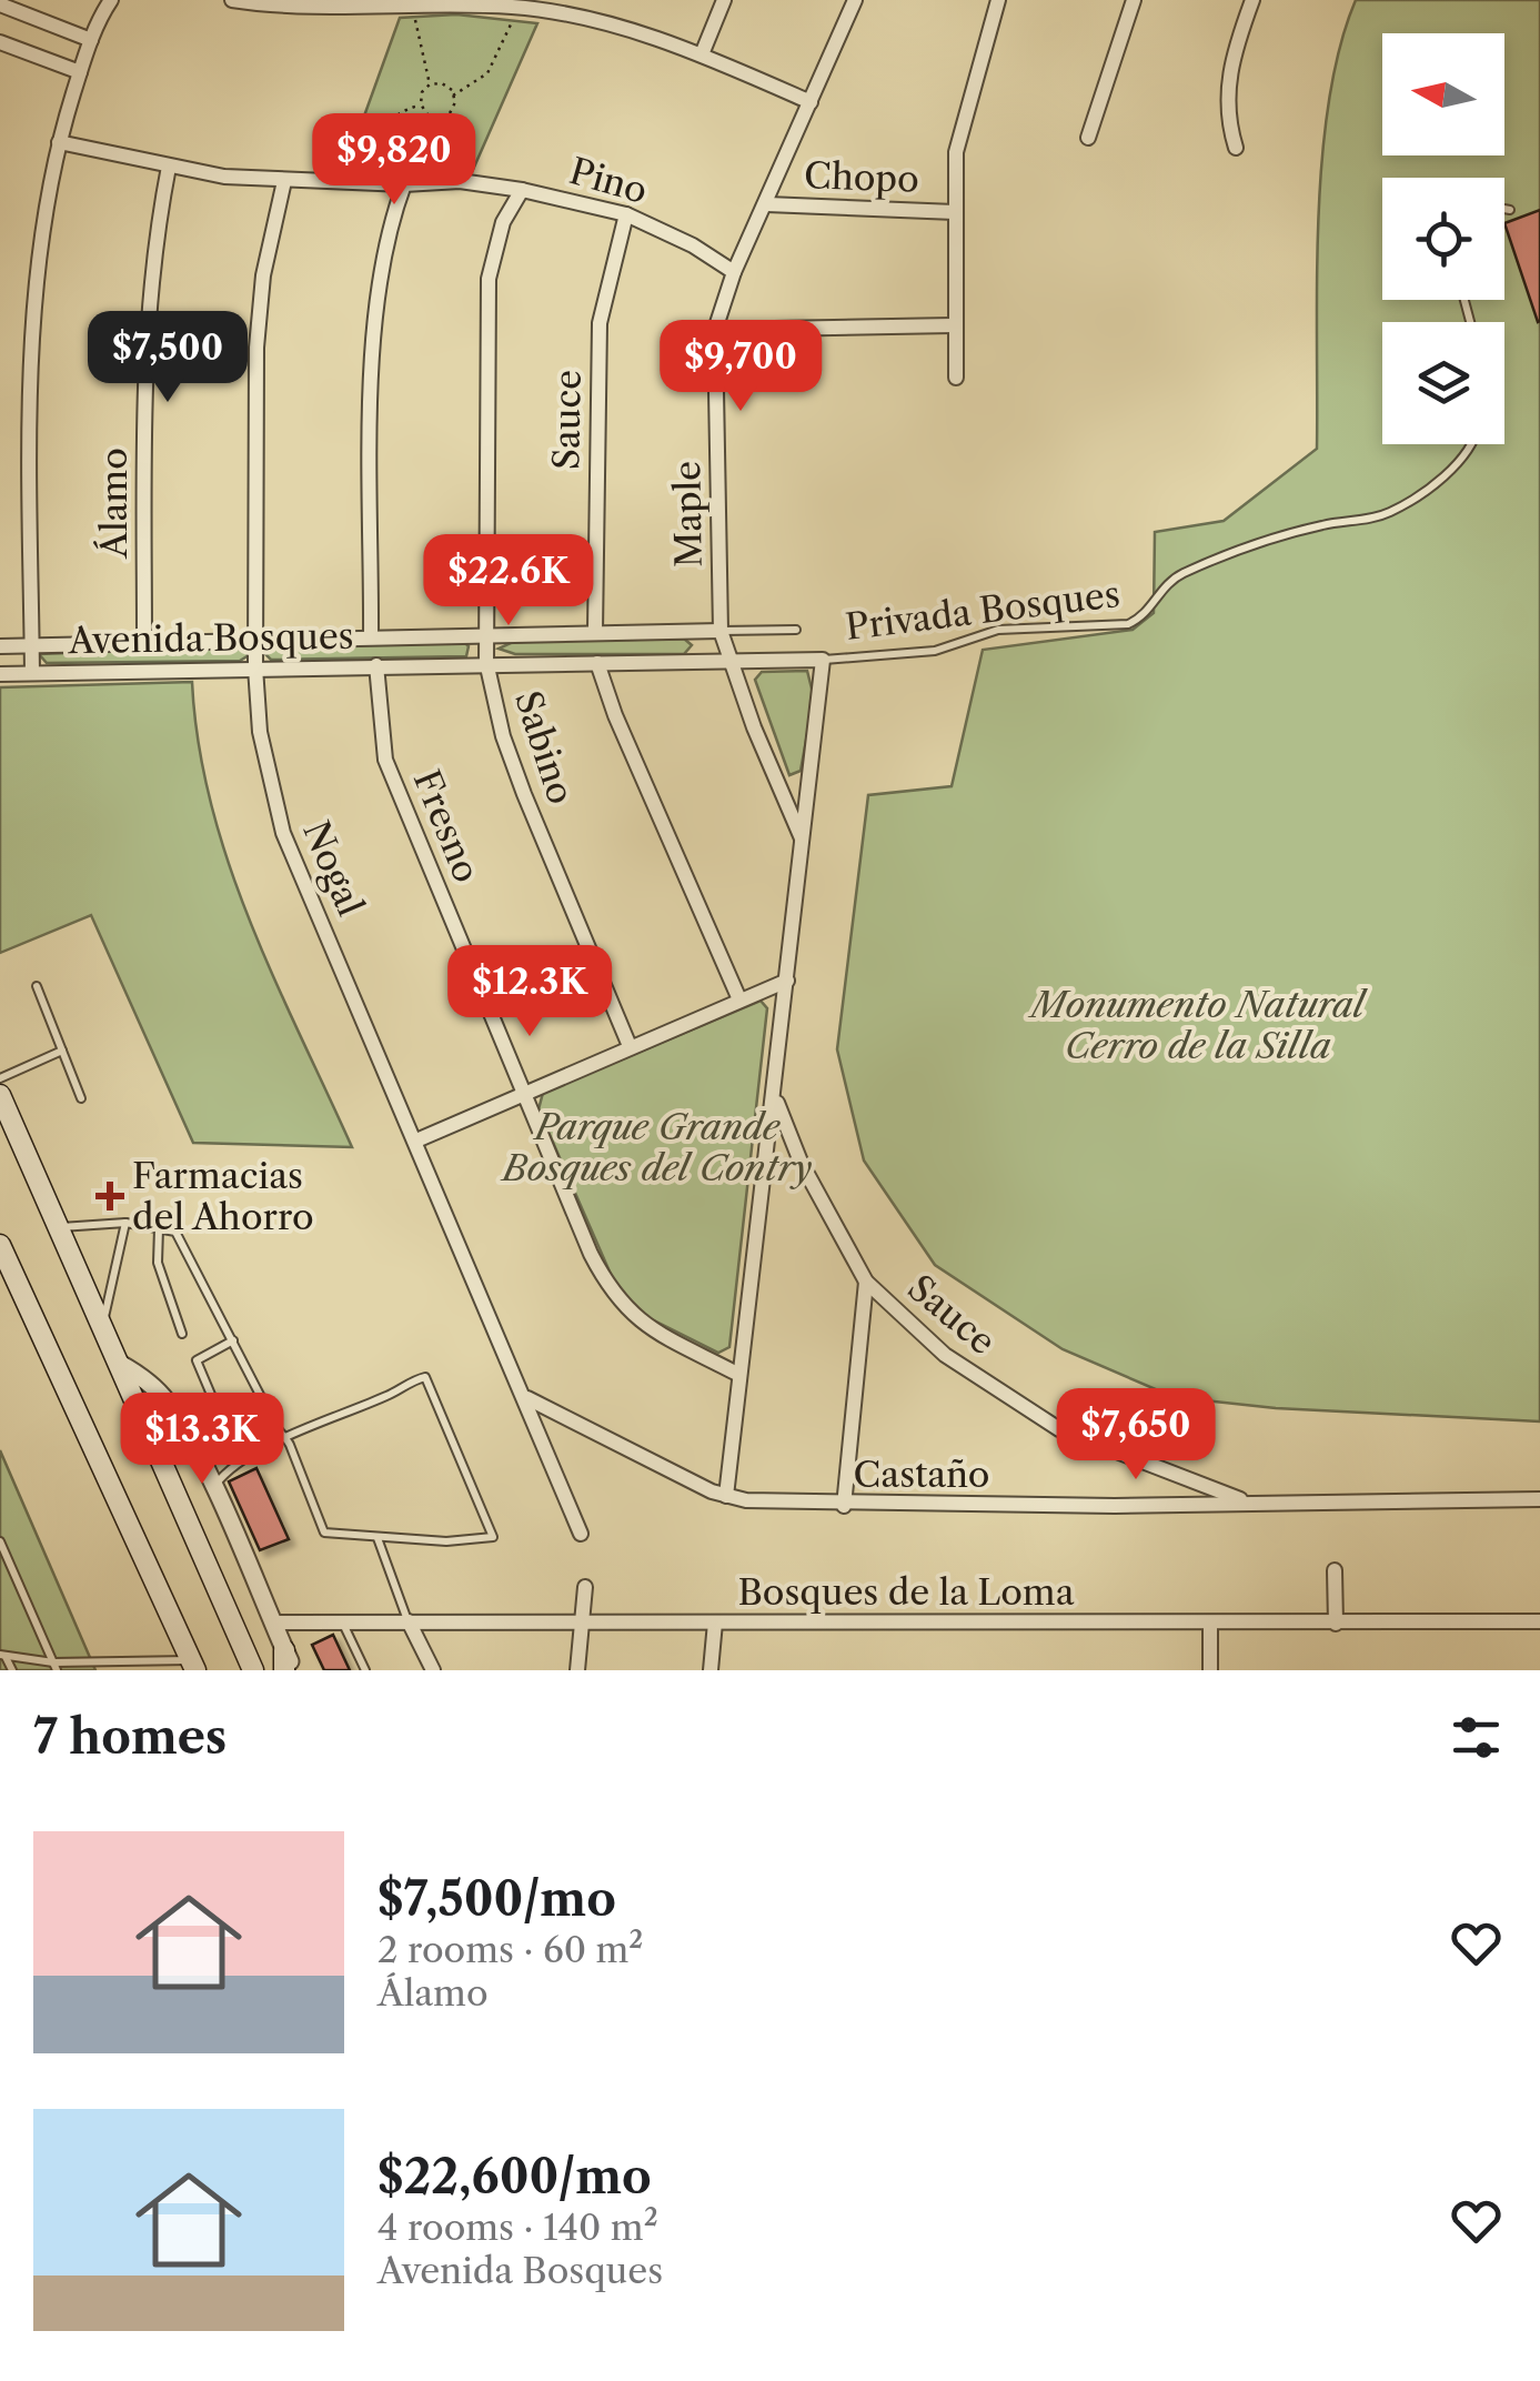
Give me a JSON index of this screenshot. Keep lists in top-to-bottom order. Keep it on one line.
{"streets":{"street":["Chopo","Pino","Sauce","Álamo","Maple","Avenida Bosques","Sabino","Fresno","Nogal","Castaño","Bosques de la Loma"],"lane":["Privada Bosques"]},"crossings":[["Chopo","Maple"],["Pino","Sauce"],["Pino","Álamo"],["Pino","Maple"],["Pino","Sabino"],["Pino","Nogal"],["Sauce","Avenida Bosques"],["Sauce","Castaño"],["Álamo","Avenida Bosques"],["Maple","Avenida Bosques"],["Privada Bosques","Avenida Bosques"],["Avenida Bosques","Sabino"],["Avenida Bosques","Fresno"],["Avenida Bosques","Nogal"],["Nogal","Castaño"]],"parks":["Monumento Natural Cerro de la Silla","Parque Grande Bosques del Contry"],"places":{"health":["Farmacias del Ahorro"]},"north":"left","page":{"price":["$9,820","$7,500","$9,700","$22.6K","$12.3K","$7,650","$13.3K"],"heading":"7 homes","list":[{"name":"$7,500/mo","note":"2 rooms · 60 m² · Álamo"},{"name":"$22,600/mo","note":"4 rooms · 140 m² · Avenida Bosques"}]}}
